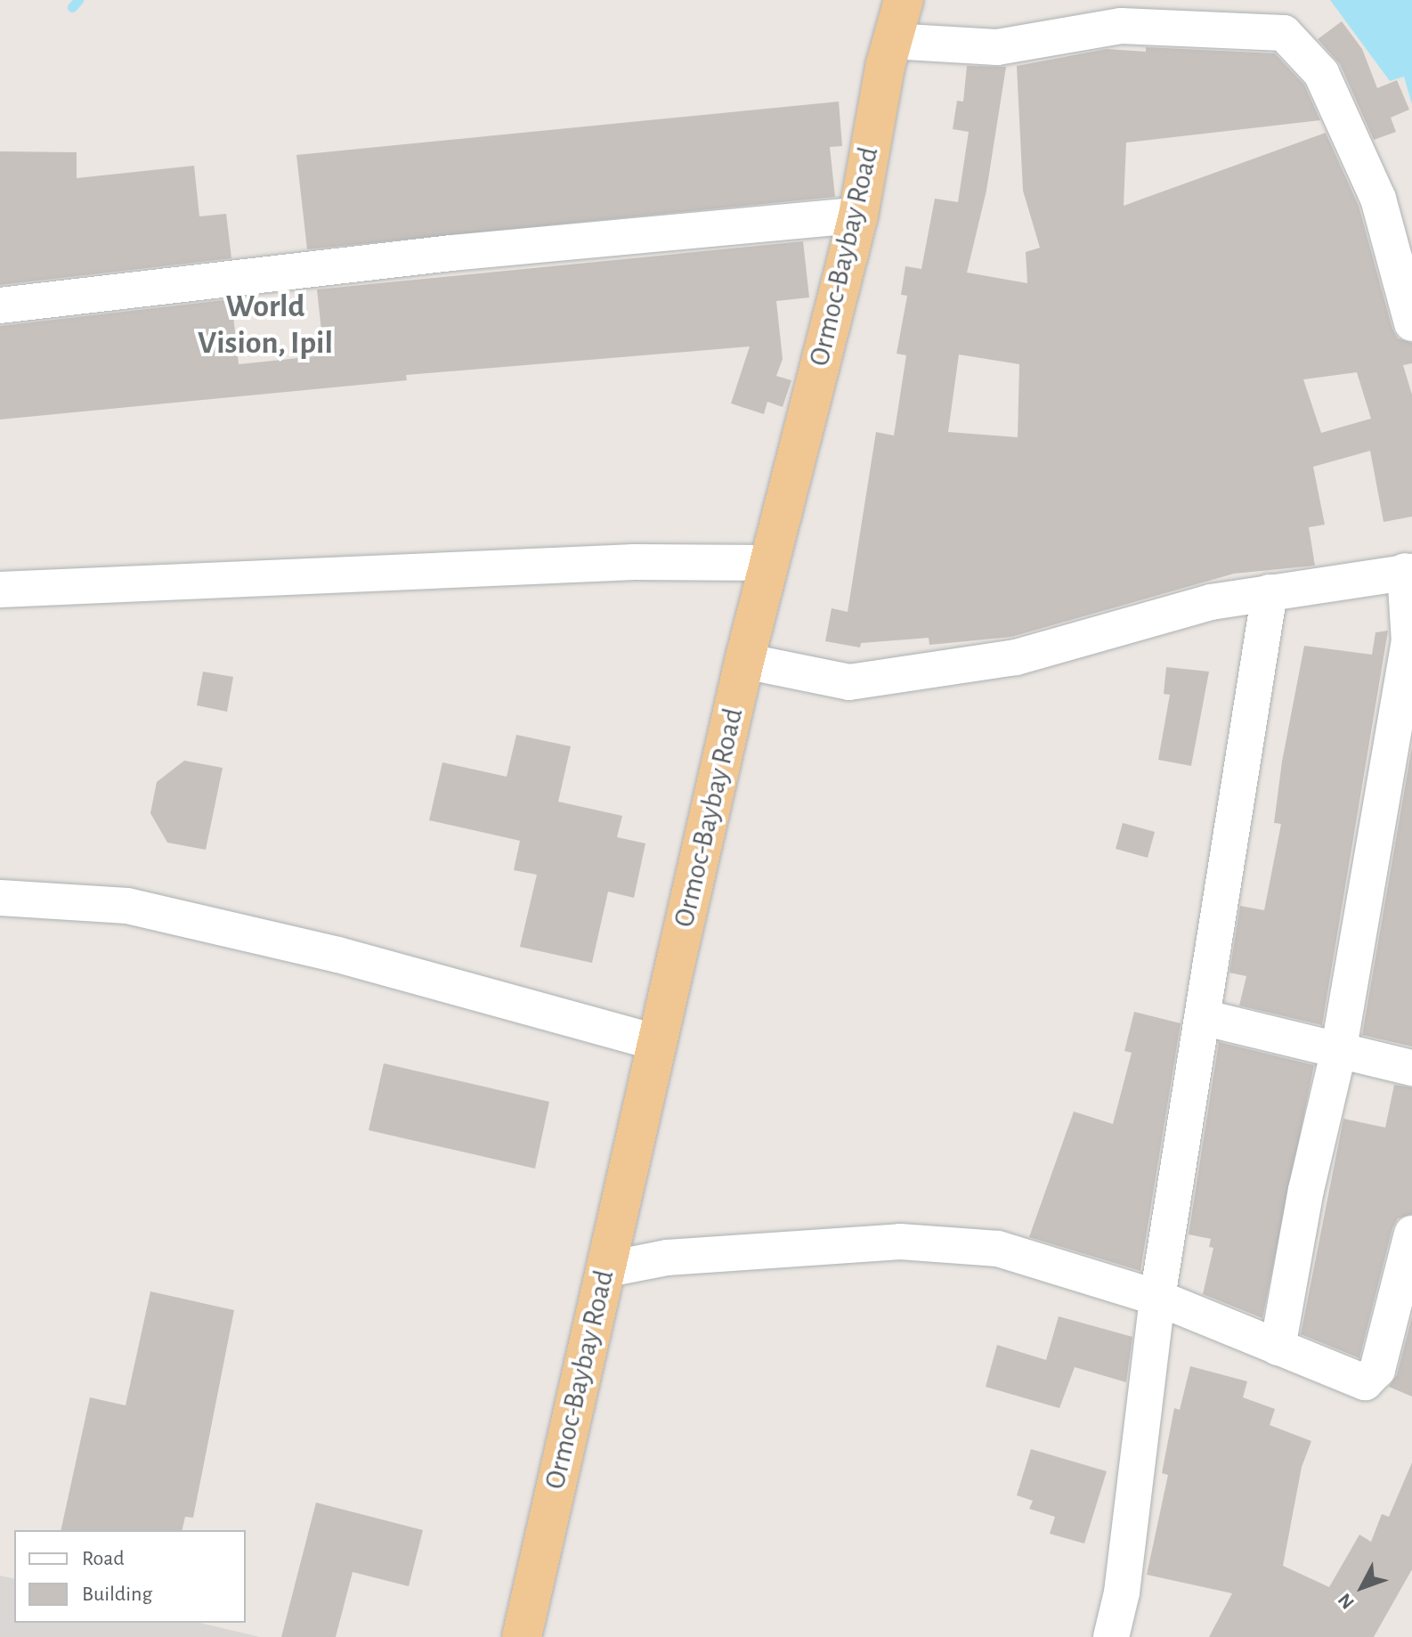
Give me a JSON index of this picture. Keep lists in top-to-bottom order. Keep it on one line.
{"streets":{"highway":["Ormoc-Baybay Road"]},"districts":["World Vision, Ipil"],"legend":["Road","Building"],"north":"bottom left"}
